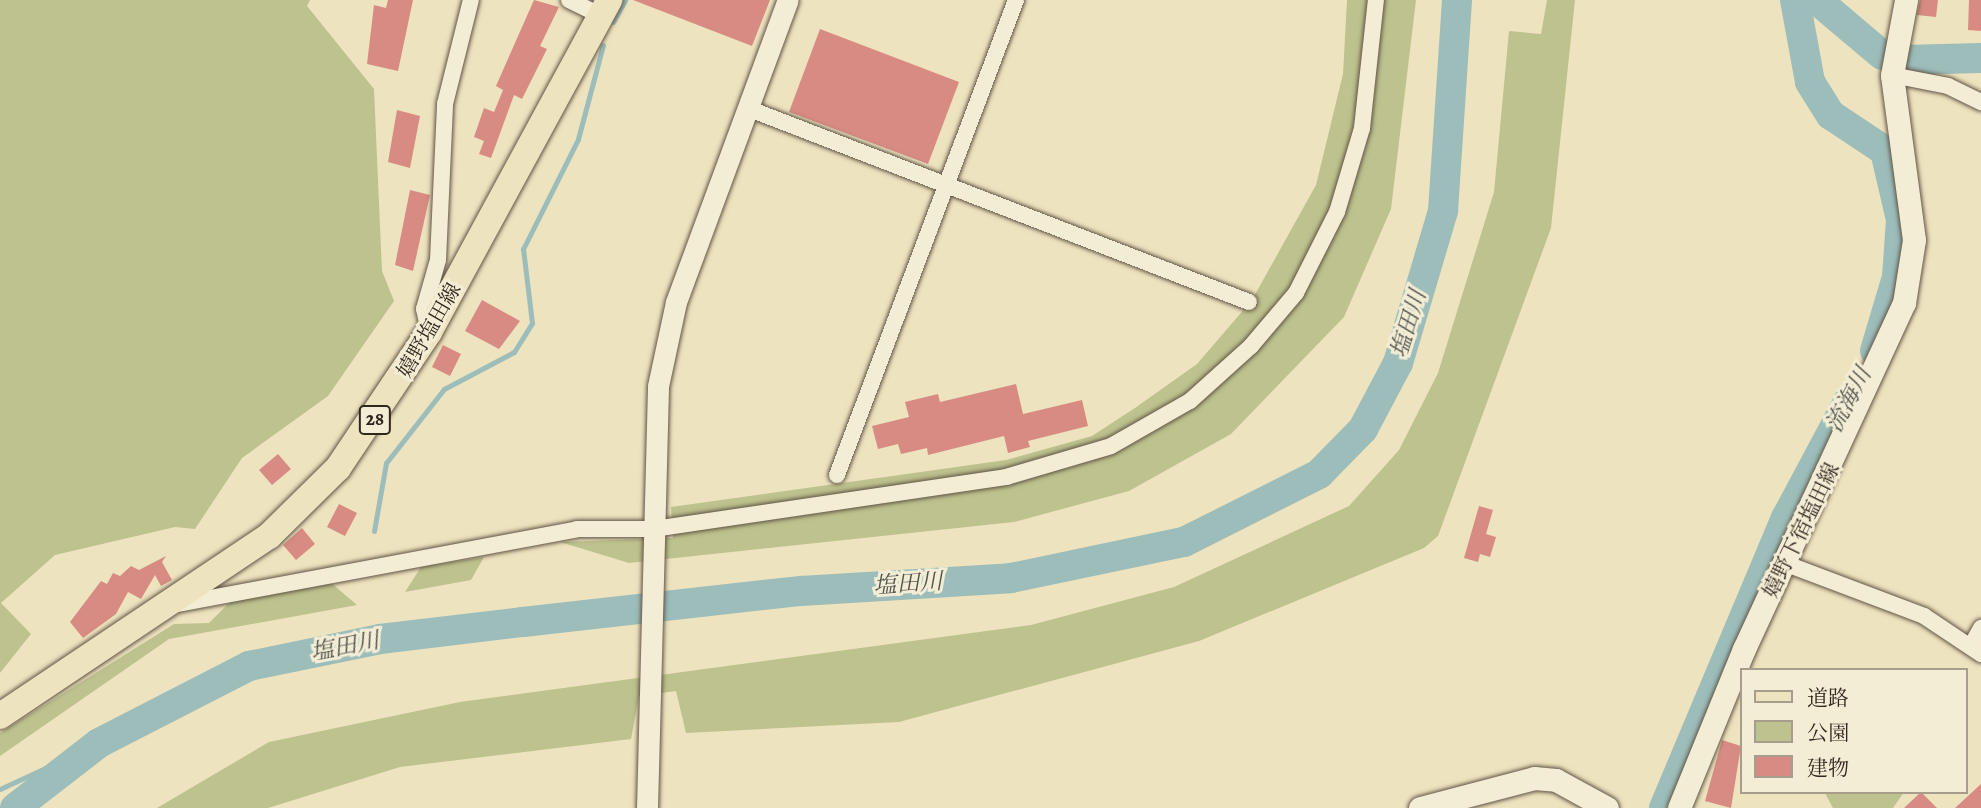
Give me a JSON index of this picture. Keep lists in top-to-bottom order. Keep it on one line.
{"streets":{"main road":["嬉野塩田線","28","嬉野下宿塩田線"]},"water":["塩田川","流海川"],"legend":["道路","公園","建物"]}
